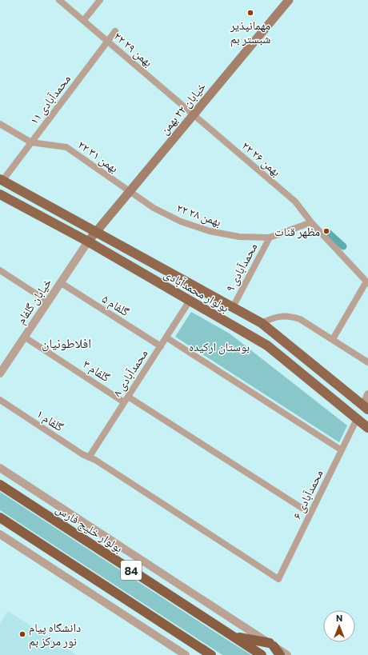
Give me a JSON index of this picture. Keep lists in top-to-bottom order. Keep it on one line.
{"streets":{"highway":["بولوار خلیج فارس","84"],"main road":["خیابان ۲۲ بهمن","بولوار محمدآبادی"],"street":["۲۲ بهمن ۲۹","محمدآبادی ۱۱","۲۲ بهمن ۳۱","۲۲ بهمن ۲۶","۲۲ بهمن ۲۸","محمدآبادی ۹","خیابان گلفام","گلفام ۵","گلفام ۳","محمدآبادی ۸","گلفام ۱","محمدآبادی ۶"]},"crossings":[["۲۲ بهمن ۲۹","محمدآبادی ۱۱"],["۲۲ بهمن ۲۹","خیابان ۲۲ بهمن"],["۲۲ بهمن ۲۹","۲۲ بهمن ۲۶"],["محمدآبادی ۱۱","۲۲ بهمن ۳۱"],["محمدآبادی ۱۱","بولوار محمدآبادی"],["خیابان ۲۲ بهمن","۲۲ بهمن ۳۱"],["خیابان ۲۲ بهمن","۲۲ بهمن ۲۶"],["خیابان ۲۲ بهمن","۲۲ بهمن ۲۸"],["خیابان ۲۲ بهمن","بولوار محمدآبادی"],["خیابان ۲۲ بهمن","خیابان گلفام"],["۲۲ بهمن ۳۱","۲۲ بهمن ۲۸"],["۲۲ بهمن ۲۸","محمدآبادی ۹"],["محمدآبادی ۹","بولوار محمدآبادی"],["بولوار محمدآبادی","خیابان گلفام"],["بولوار محمدآبادی","محمدآبادی ۸"],["بولوار محمدآبادی","محمدآبادی ۶"],["خیابان گلفام","گلفام ۵"],["خیابان گلفام","گلفام ۳"],["گلفام ۵","محمدآبادی ۸"],["گلفام ۳","محمدآبادی ۸"],["گلفام ۳","محمدآبادی ۶"],["محمدآبادی ۸","گلفام ۱"],["گلفام ۱","محمدآبادی ۶"]],"districts":["افلاطونیان"],"parks":["بوستان ارکیده"],"places":["مهمانپذیر شبستر بم","مظهر قنات","دانشگاه پیام نور مرکز بم"],"north":"top"}
